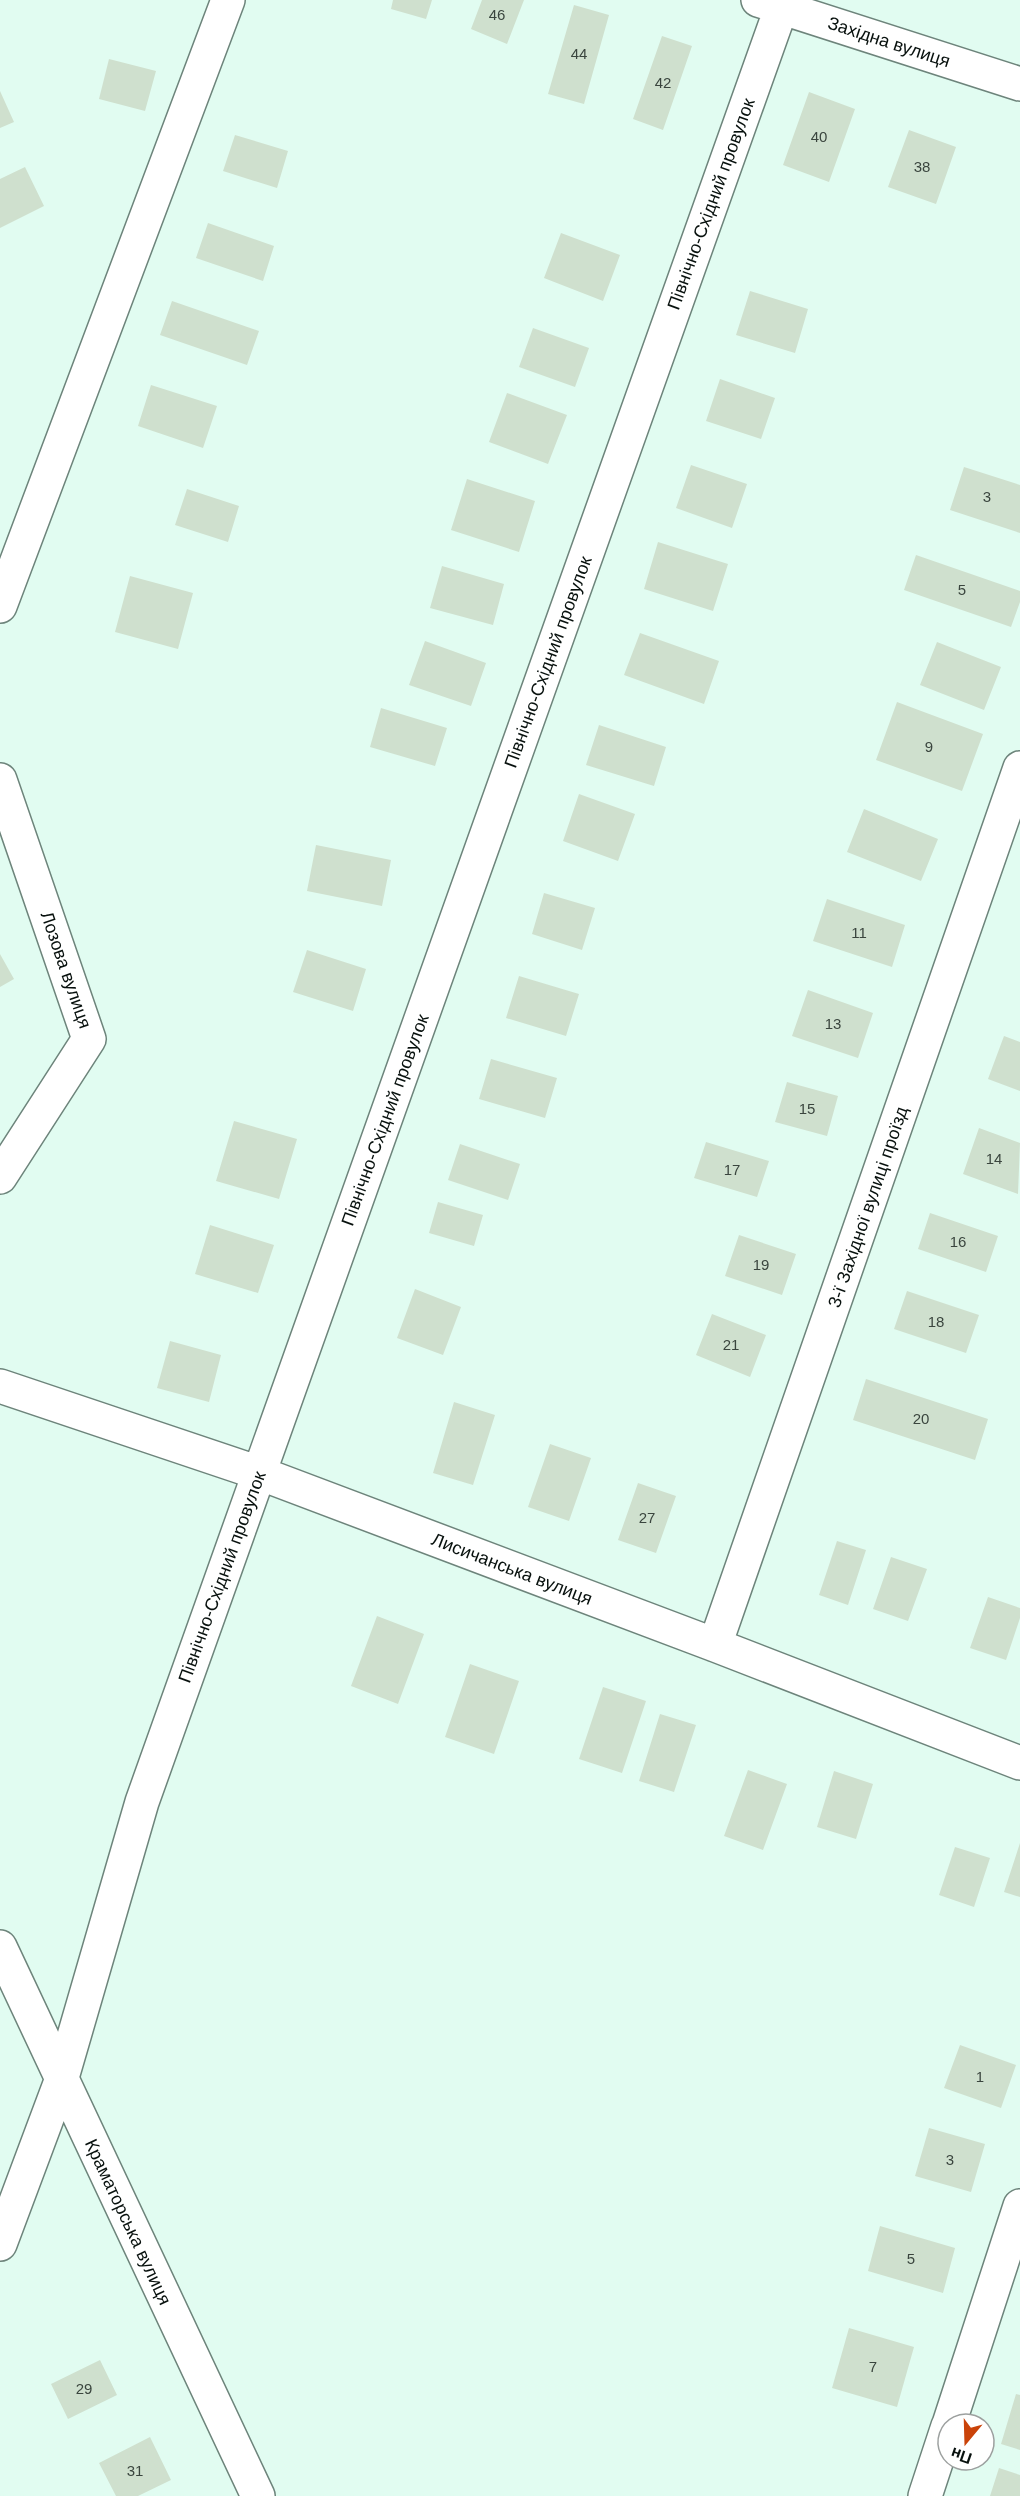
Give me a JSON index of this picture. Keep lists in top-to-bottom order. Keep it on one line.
{"streets":{"street":["Західна вулиця","Північно-Східний провулок","Лозова вулиця","3-ї Західної вулиці проїзд","Лисичанська вулиця","Краматорська вулиця"]},"crossings":[["Західна вулиця","Північно-Східний провулок"],["Північно-Східний провулок","Лисичанська вулиця"],["Північно-Східний провулок","Краматорська вулиця"],["3-ї Західної вулиці проїзд","Лисичанська вулиця"]],"house_numbers":["46","44","42","40","38","3","5","9","11","13","15","14","17","16","19","18","21","20","27","1","3","5","7","29","31"],"north":"bottom"}
